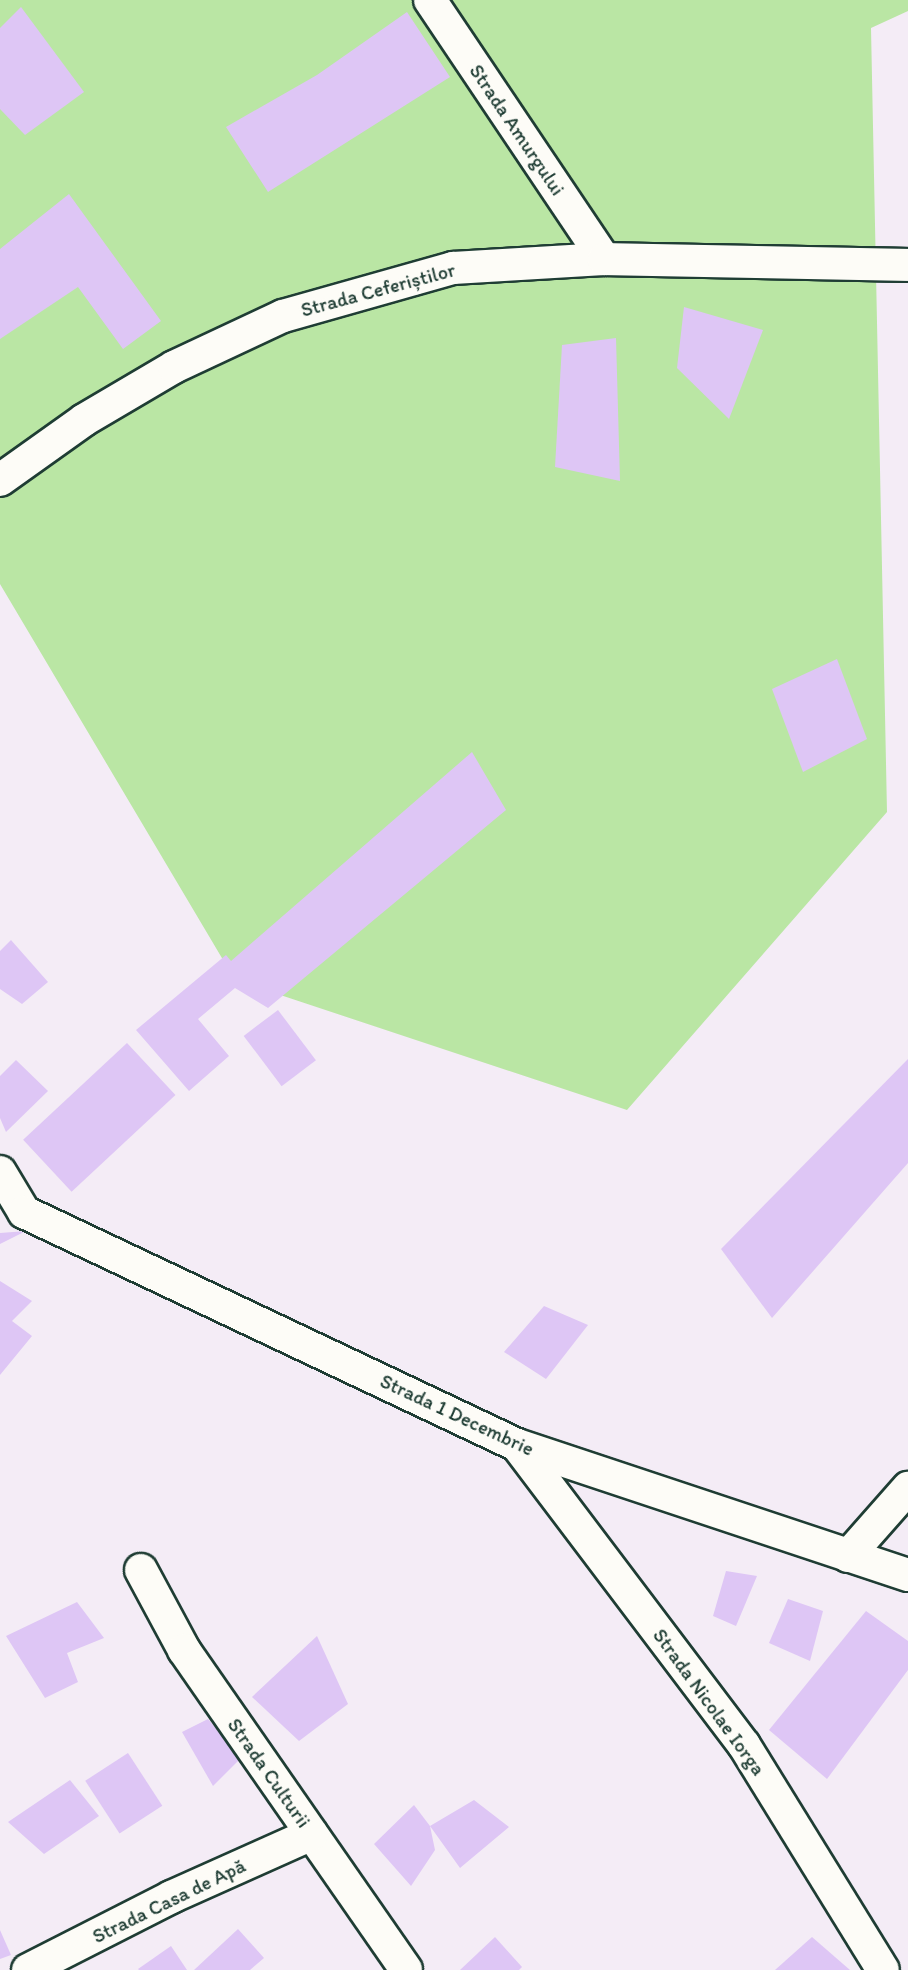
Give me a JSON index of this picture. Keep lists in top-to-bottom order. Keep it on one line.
{"streets":{"street":["Strada Amurgului","Strada Ceferiștilor","Strada 1 Decembrie","Strada Nicolae Iorga","Strada Culturii","Strada Casa de Apă"]},"crossings":[["Strada Amurgului","Strada Ceferiștilor"],["Strada 1 Decembrie","Strada Nicolae Iorga"],["Strada Culturii","Strada Casa de Apă"]]}
